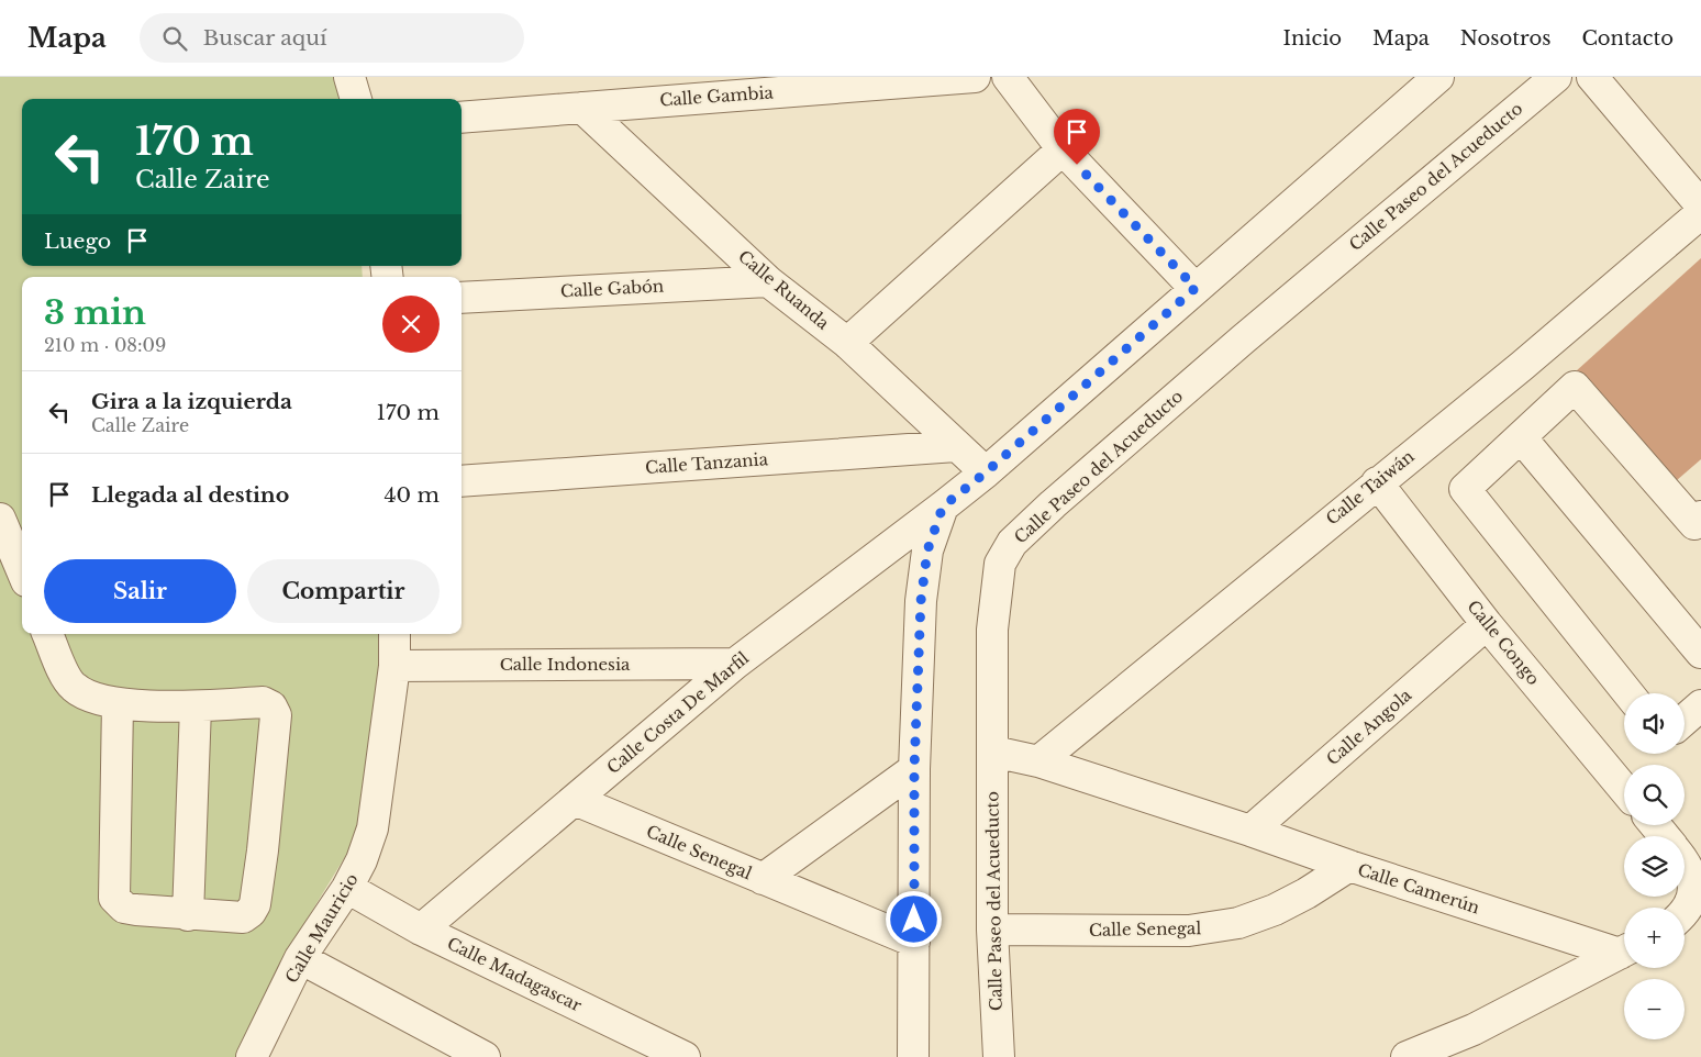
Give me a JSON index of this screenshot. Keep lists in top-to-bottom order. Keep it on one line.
{"streets":{"street":["Calle Gambia","Calle Paseo del Acueducto","Calle Gabón","Calle Ruanda","Calle Tanzania","Calle Taiwán","Calle Congo","Calle Indonesia","Calle Costa De Marfil","Calle Angola","Calle Senegal","Calle Camerún","Calle Mauricio","Calle Madagascar"]},"crossings":[["Calle Gambia","Calle Ruanda"],["Calle Paseo del Acueducto","Calle Senegal"],["Calle Paseo del Acueducto","Calle Camerún"],["Calle Gabón","Calle Ruanda"],["Calle Ruanda","Calle Tanzania"],["Calle Taiwán","Calle Congo"],["Calle Taiwán","Calle Camerún"],["Calle Congo","Calle Angola"],["Calle Indonesia","Calle Costa De Marfil"],["Calle Indonesia","Calle Mauricio"],["Calle Costa De Marfil","Calle Senegal"],["Calle Costa De Marfil","Calle Madagascar"],["Calle Angola","Calle Camerún"],["Calle Senegal","Calle Camerún"],["Calle Mauricio","Calle Madagascar"]],"page":{"header":"Mapa","search":"Buscar aquí","nav":["Inicio","Mapa","Nosotros","Contacto"],"turn":["170 m","Calle Zaire"],"then":"Luego","heading":["3 min","210 m · 08:09"],"list":[{"name":"Gira a la izquierda","note":"Calle Zaire","value":"170 m"},{"name":"Llegada al destino","value":"40 m"}],"buttons":["Salir","Compartir"],"map_buttons":["+","−"]}}
